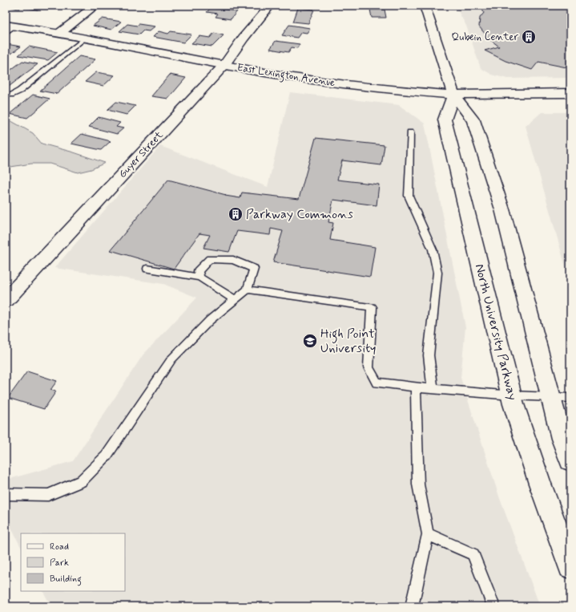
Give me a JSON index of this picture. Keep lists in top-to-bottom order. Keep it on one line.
{"streets":{"main road":["East Lexington Avenue","Guyer Street","North University Parkway"]},"crossings":[["East Lexington Avenue","Guyer Street"],["East Lexington Avenue","North University Parkway"]],"places":{"building":["Qubein Center","Parkway Commons"],"school or university":["High Point University"]},"legend":["Road","Park","Building"]}
